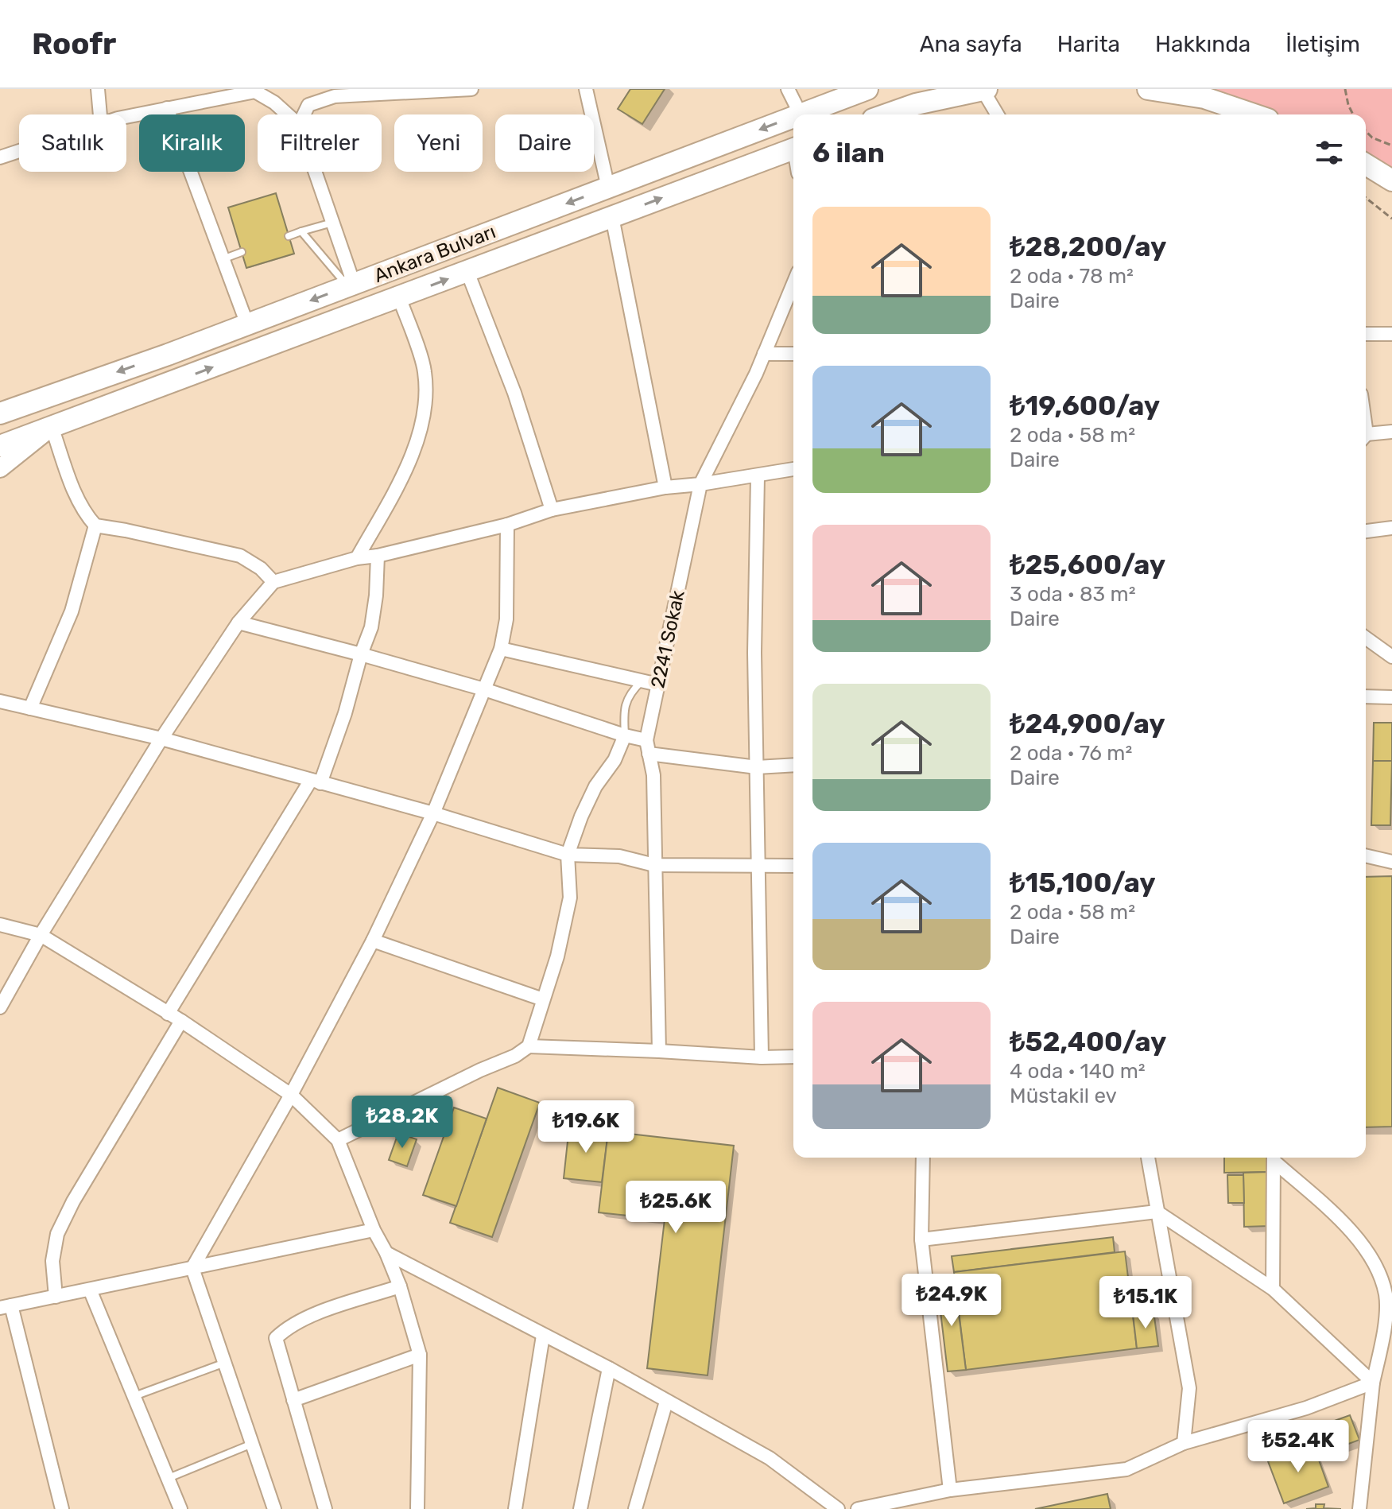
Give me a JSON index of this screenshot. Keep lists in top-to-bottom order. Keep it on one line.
{"streets":{"main road":["Ankara Bulvarı"],"street":["2241 Sokak"]},"page":{"header":"Roofr","nav":["Ana sayfa","Harita","Hakkında","İletişim"],"chip":["Satılık","Kiralık","Filtreler","Yeni","Daire"],"heading":"6 ilan","list":[{"name":"₺28,200/ay","note":"2 oda · 78 m² · Daire"},{"name":"₺19,600/ay","note":"2 oda · 58 m² · Daire"},{"name":"₺25,600/ay","note":"3 oda · 83 m² · Daire"},{"name":"₺24,900/ay","note":"2 oda · 76 m² · Daire"},{"name":"₺15,100/ay","note":"2 oda · 58 m² · Daire"},{"name":"₺52,400/ay","note":"4 oda · 140 m² · Müstakil ev"}],"price":["₺28.2K","₺19.6K","₺25.6K","₺24.9K","₺15.1K","₺52.4K"]}}
